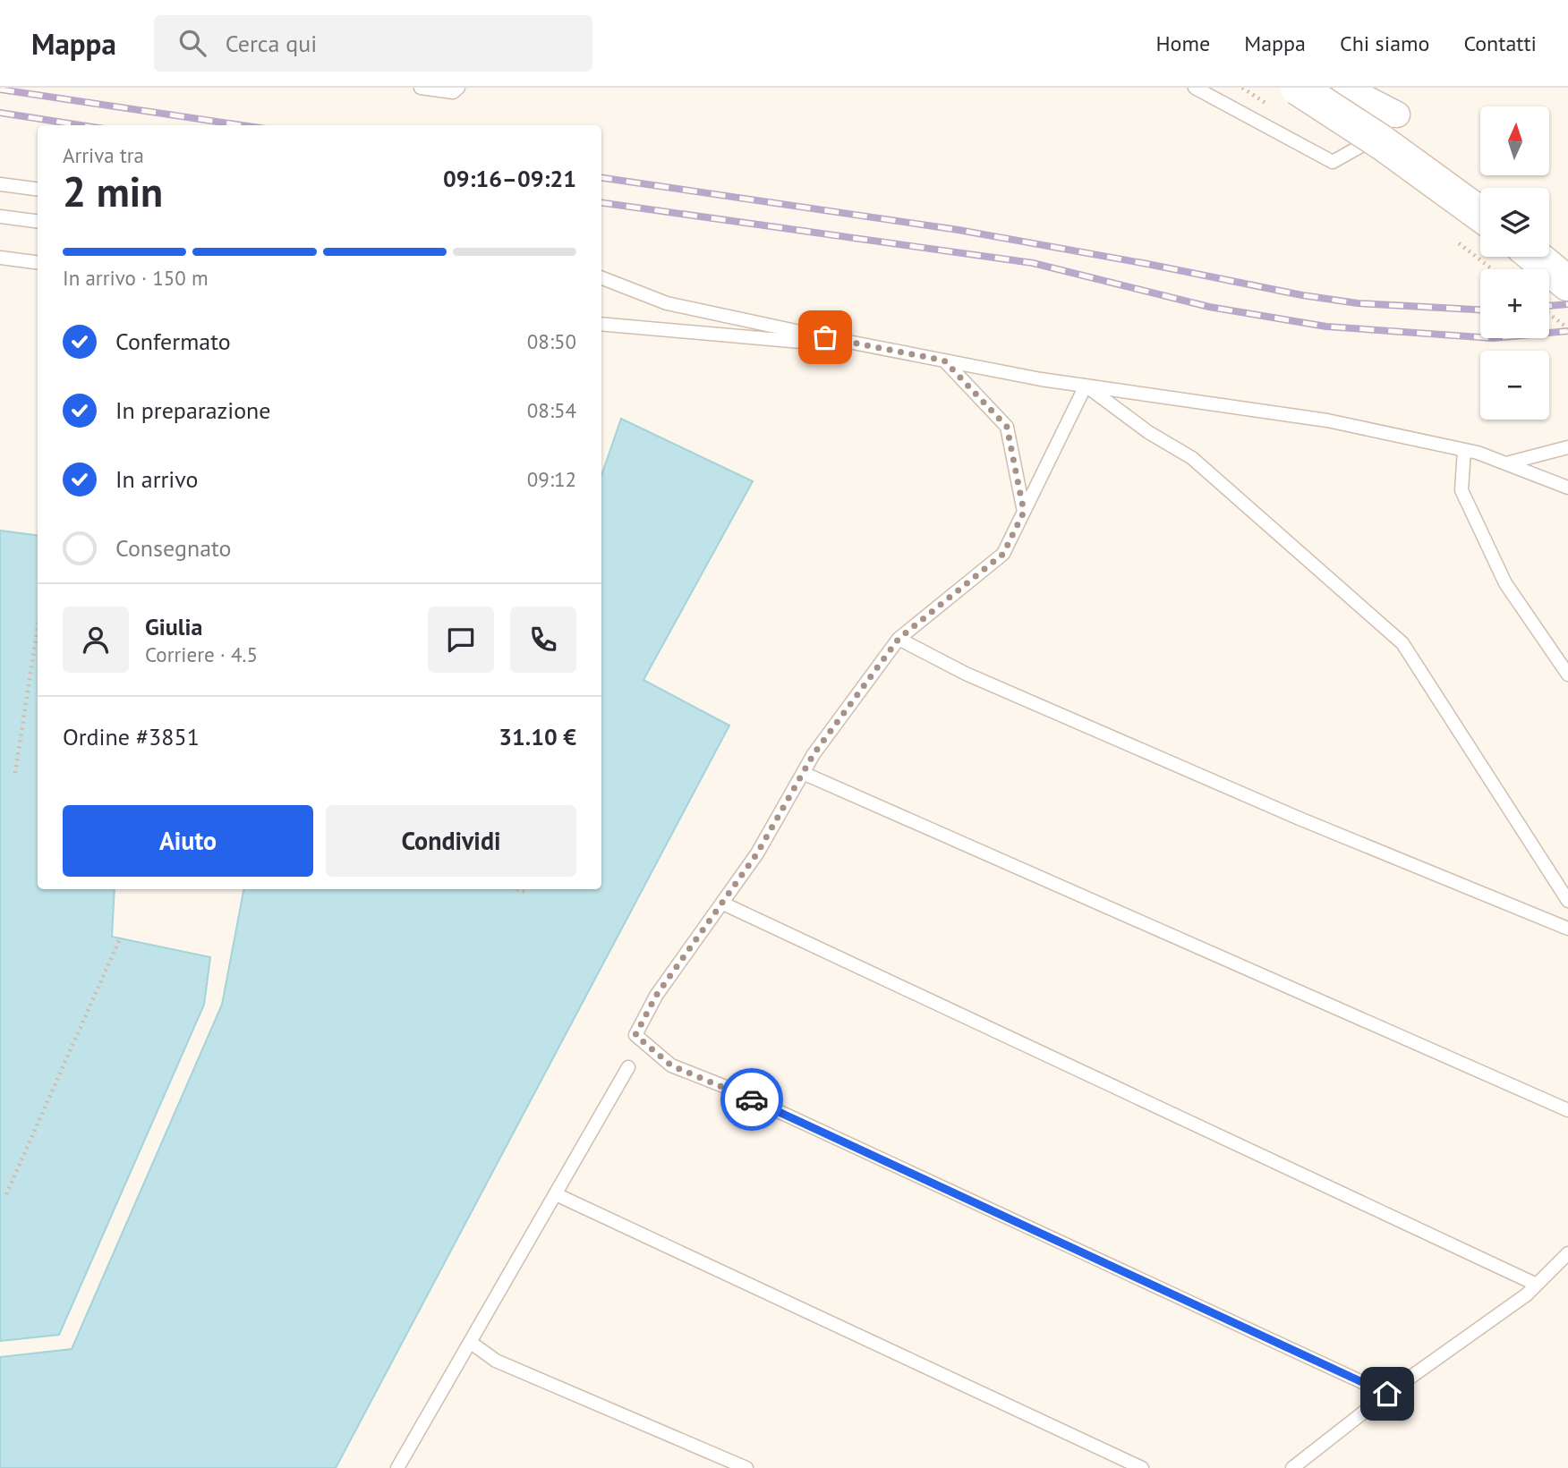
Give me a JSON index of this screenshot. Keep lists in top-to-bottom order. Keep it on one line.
{"north":"top","page":{"header":"Mappa","search":"Cerca qui","nav":["Home","Mappa","Chi siamo","Contatti"],"map_buttons":["+","−"],"heading":["2 min","Arriva tra","09:16–09:21"],"panel":["Giulia","Corriere · 4.5","Ordine #3851","31.10 €"],"bar":"In arrivo · 150 m","list":[["Confermato","08:50"],["In preparazione","08:54"],["In arrivo","09:12"],"Consegnato"],"buttons":["Aiuto","Condividi"]}}
